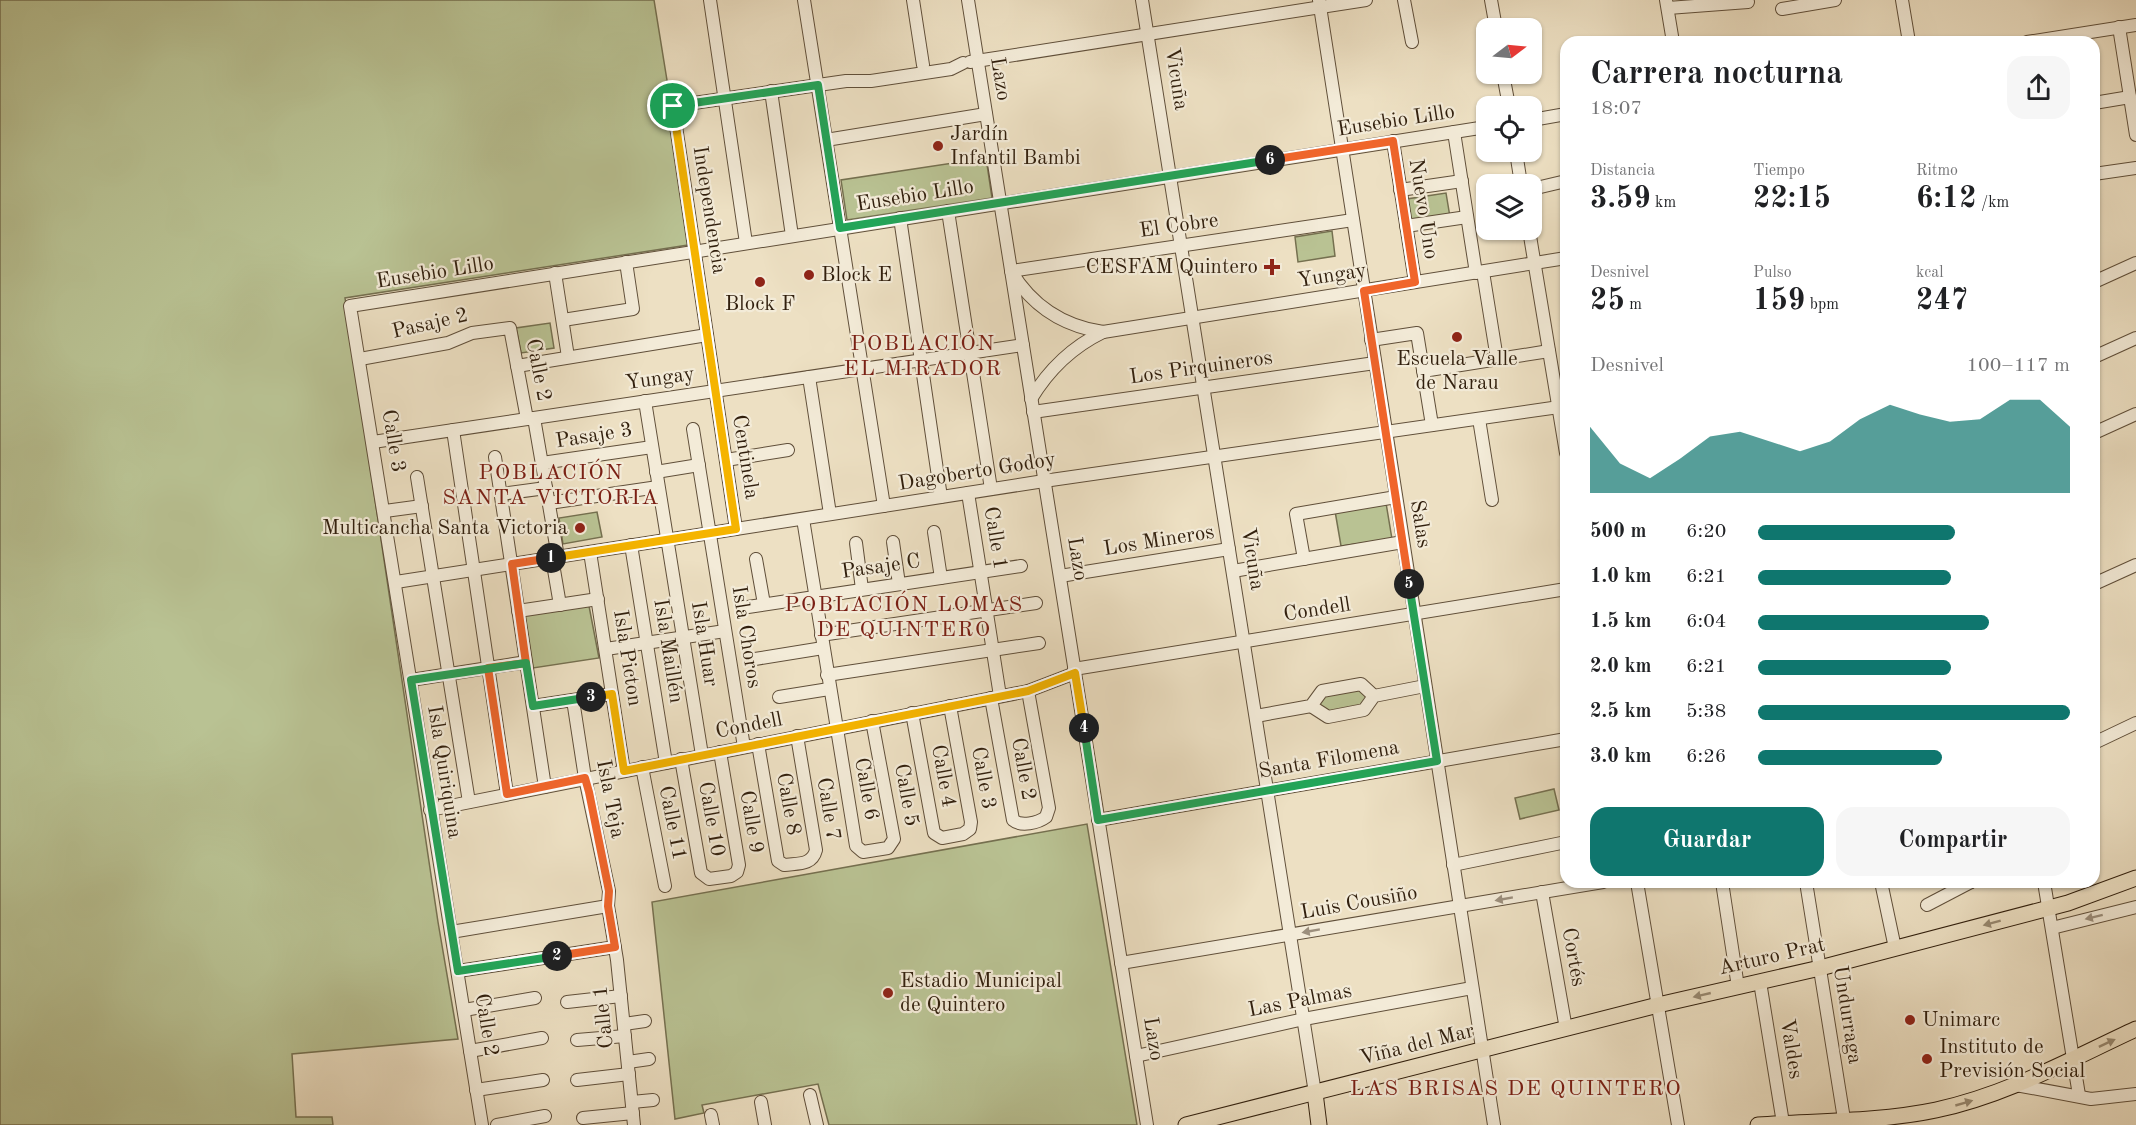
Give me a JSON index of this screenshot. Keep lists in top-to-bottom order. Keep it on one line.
{"streets":{"main road":["Vicuña","Arturo Prat","Viña del Mar"],"street":["Lazo","Eusebio Lillo","Nuevo Uno","Independencia","El Cobre","Yungay","Pasaje 2","Los Pirquineros","Calle 2","Pasaje 3","Calle 3","Centinela","Dagoberto Godoy","Salas","Calle 1","Los Mineros","Pasaje C","Condell","Isla Choros","Isla Huar","Isla Maillén","Isla Picton","Santa Filomena","Isla Quiriquina","Calle 4","Calle 6","Calle 5","Isla Teja","Calle 8","Calle 7","Calle 10","Calle 9","Calle 11","Luis Cousiño","Cortés","Las Palmas","Undurraga","Valdes"]},"crossings":[["Lazo","Eusebio Lillo"],["Lazo","El Cobre"],["Lazo","Yungay"],["Lazo","Los Pirquineros"],["Lazo","Dagoberto Godoy"],["Lazo","Los Mineros"],["Lazo","Condell"],["Lazo","Santa Filomena"],["Lazo","Luis Cousiño"],["Lazo","Las Palmas"],["Vicuña","Eusebio Lillo"],["Vicuña","El Cobre"],["Vicuña","Yungay"],["Vicuña","Los Pirquineros"],["Vicuña","Dagoberto Godoy"],["Vicuña","Los Mineros"],["Vicuña","Condell"],["Vicuña","Santa Filomena"],["Vicuña","Luis Cousiño"],["Vicuña","Las Palmas"],["Vicuña","Viña del Mar"],["Eusebio Lillo","Nuevo Uno"],["Eusebio Lillo","Independencia"],["Eusebio Lillo","Calle 2"],["Eusebio Lillo","Calle 3"],["Eusebio Lillo","Salas"],["Nuevo Uno","Yungay"],["Independencia","Yungay"],["Independencia","Centinela"],["El Cobre","Yungay"],["El Cobre","Salas"],["Yungay","Los Pirquineros"],["Yungay","Calle 2"],["Yungay","Calle 3"],["Yungay","Centinela"],["Yungay","Salas"],["Pasaje 2","Calle 2"],["Pasaje 2","Calle 3"],["Los Pirquineros","Salas"],["Calle 2","Pasaje 3"],["Calle 2","Dagoberto Godoy"],["Calle 2","Calle 1"],["Calle 2","Condell"],["Calle 2","Isla Quiriquina"],["Calle 3","Dagoberto Godoy"],["Calle 3","Condell"],["Calle 3","Isla Quiriquina"],["Calle 3","Calle 4"],["Centinela","Dagoberto Godoy"],["Dagoberto Godoy","Salas"],["Dagoberto Godoy","Calle 1"],["Dagoberto Godoy","Isla Choros"],["Dagoberto Godoy","Isla Huar"],["Dagoberto Godoy","Isla Maillén"],["Dagoberto Godoy","Isla Picton"],["Dagoberto Godoy","Isla Quiriquina"],["Salas","Condell"],["Salas","Santa Filomena"],["Salas","Luis Cousiño"],["Salas","Las Palmas"],["Salas","Viña del Mar"],["Calle 1","Pasaje C"],["Calle 1","Condell"],["Calle 1","Isla Teja"],["Condell","Isla Choros"],["Condell","Isla Huar"],["Condell","Isla Maillén"],["Condell","Isla Picton"],["Condell","Isla Quiriquina"],["Condell","Calle 4"],["Condell","Calle 6"],["Condell","Calle 5"],["Condell","Isla Teja"],["Condell","Calle 8"],["Condell","Calle 7"],["Condell","Calle 10"],["Condell","Calle 9"],["Condell","Calle 11"],["Calle 6","Calle 5"],["Calle 8","Calle 7"],["Calle 10","Calle 9"],["Luis Cousiño","Cortés"],["Cortés","Viña del Mar"],["Arturo Prat","Undurraga"],["Arturo Prat","Viña del Mar"],["Arturo Prat","Valdes"]],"one_way":["Arturo Prat"],"districts":["POBLACIÓN EL MIRADOR","POBLACIÓN SANTA VICTORIA","POBLACIÓN LOMAS DE QUINTERO","LAS BRISAS DE QUINTERO"],"places":{"other":["Jardín Infantil Bambi","Block E","Block F","Escuela Valle de Narau","Multicancha Santa Victoria","Estadio Municipal de Quintero","Unimarc","Instituto de Previsión Social"],"health":["CESFAM Quintero"]},"north":"right","page":{"heading":["Carrera nocturna","18:07"],"stats":[["Distancia","3.59 km"],["Tiempo","22:15"],["Ritmo","6:12 /km"],["Desnivel","25 m"],["Pulso","159 bpm"],["kcal","247"]],"pins":["6","1","5","3","4","2"],"chart":["Desnivel","100–117 m"],"list":[{"name":"500 m","note":"6:20"},{"name":"1.0 km","note":"6:21"},{"name":"1.5 km","note":"6:04"},{"name":"2.0 km","note":"6:21"},{"name":"2.5 km","note":"5:38"},{"name":"3.0 km","note":"6:26"}],"buttons":["Guardar","Compartir"]}}
